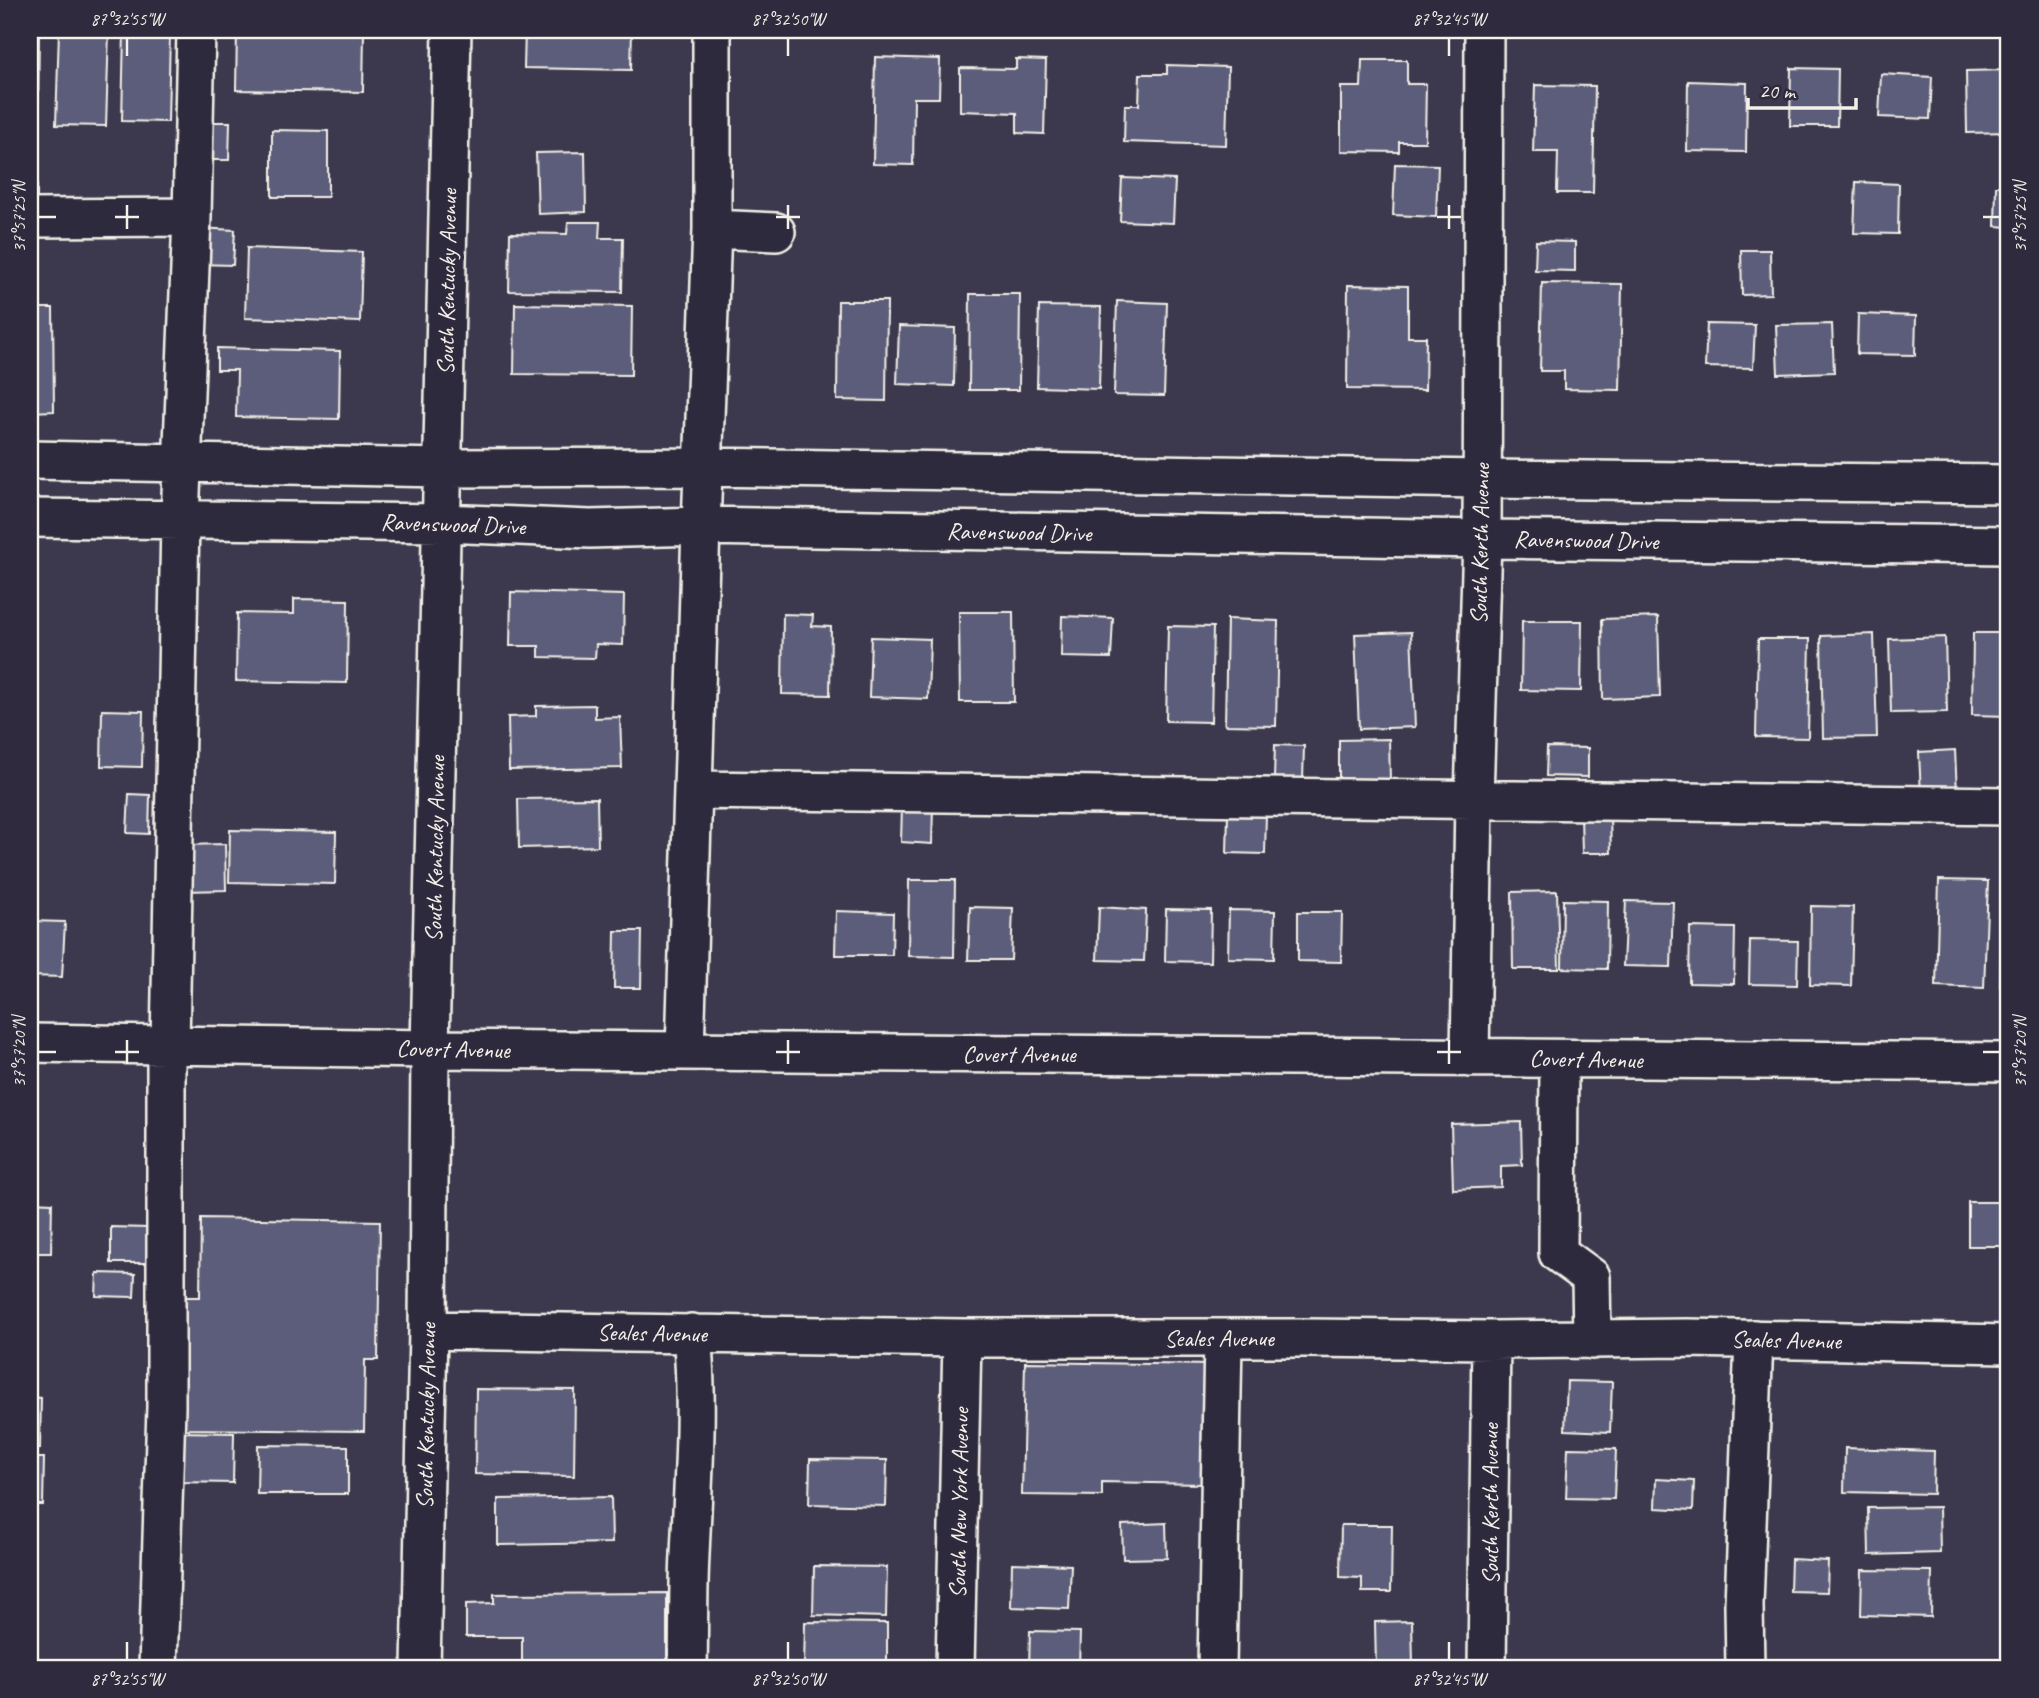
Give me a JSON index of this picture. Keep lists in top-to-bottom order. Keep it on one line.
{"streets":{"street":["South Kentucky Avenue","Ravenswood Drive","South Kerth Avenue","Covert Avenue","Seales Avenue","South New York Avenue"]},"crossings":[["South Kentucky Avenue","Ravenswood Drive"],["South Kentucky Avenue","Covert Avenue"],["South Kentucky Avenue","Seales Avenue"],["Ravenswood Drive","South Kerth Avenue"],["South Kerth Avenue","Covert Avenue"],["South Kerth Avenue","Seales Avenue"],["Seales Avenue","South New York Avenue"]],"scale_bar":"20 m","coordinates":["87°32'55\"W","87°32'50\"W","87°32'45\"W","37°57'25\"N","37°57'20\"N"]}
